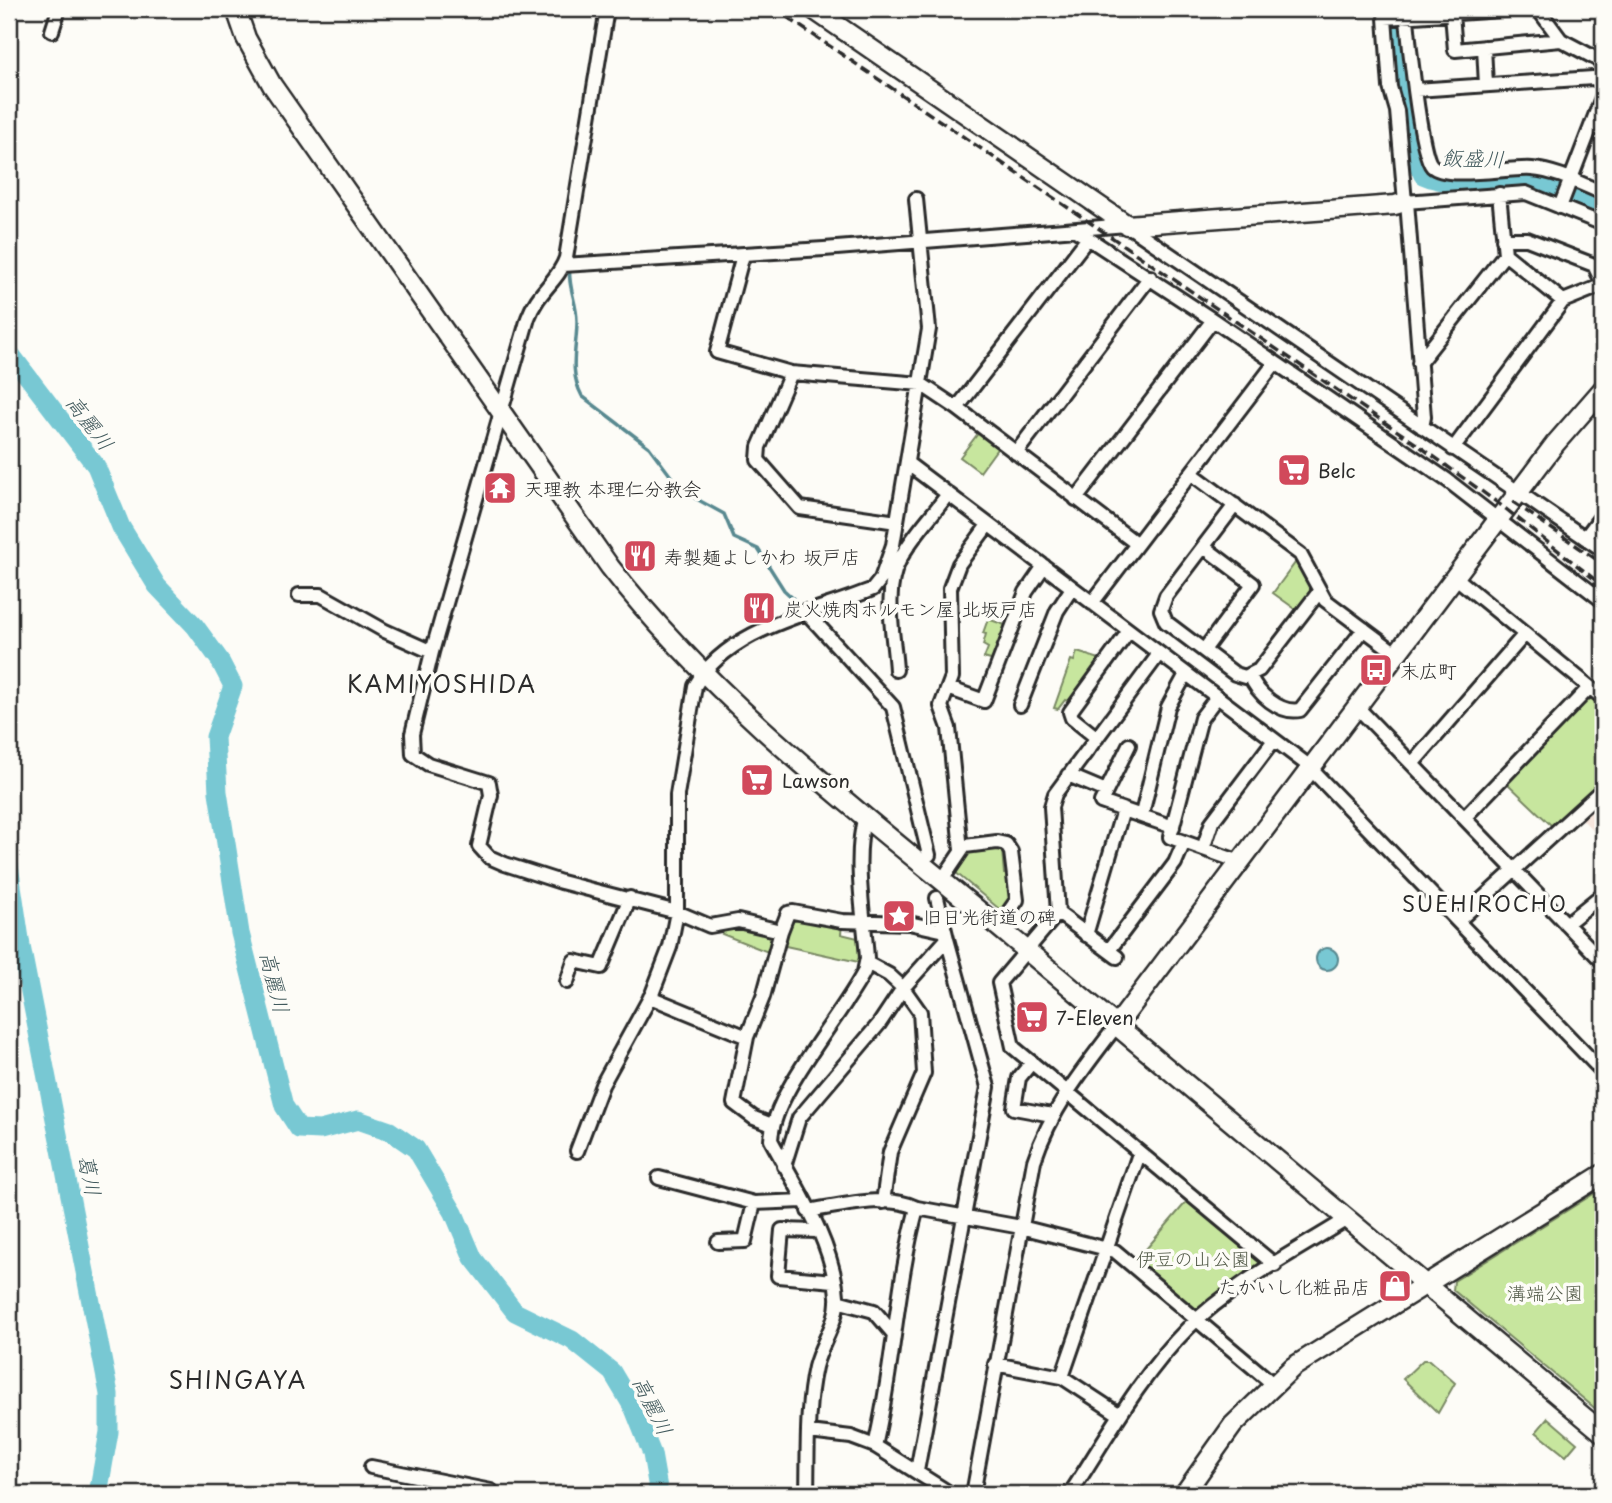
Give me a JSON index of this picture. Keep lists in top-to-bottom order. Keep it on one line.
{"districts":["KAMIYOSHIDA","SUEHIROCHO","SHINGAYA"],"water":["飯盛川","高麗川","葛川"],"parks":["伊豆の山公園","溝端公園"],"places":{"supermarket":["Belc","Lawson","7-Eleven"],"temple":["天理教 本理仁分教会"],"restaurant":["寿製麺よしかわ 坂戸店","炭火焼肉ホルモン屋 北坂戸店"],"bus stop":["末広町"],"place":["旧日光街道の碑"],"shop":["たかいし化粧品店"]}}
